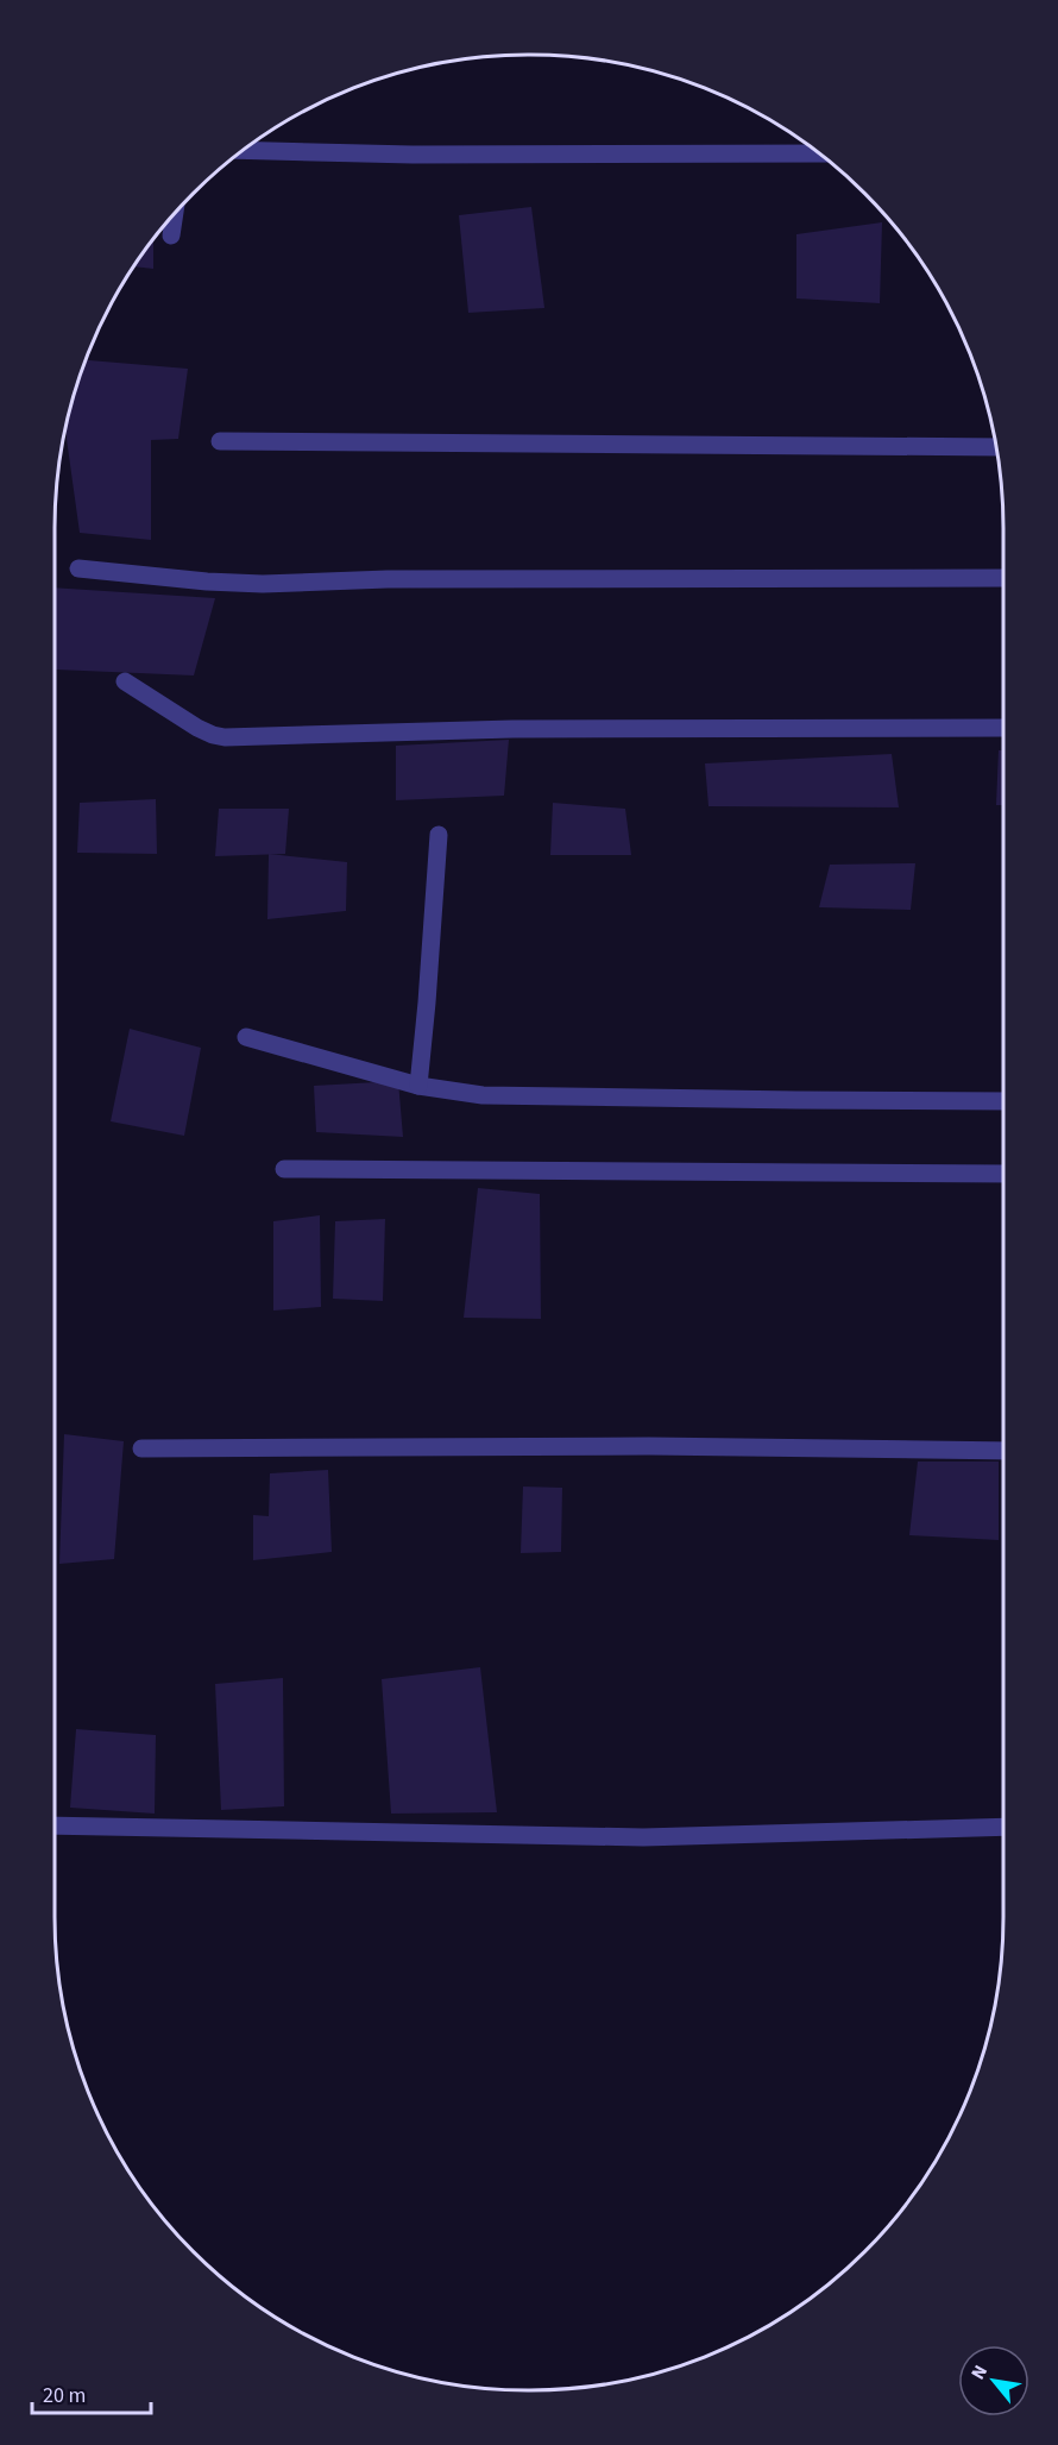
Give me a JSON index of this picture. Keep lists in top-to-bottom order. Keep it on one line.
{"scale_bar":"20 m","north":"top left"}
